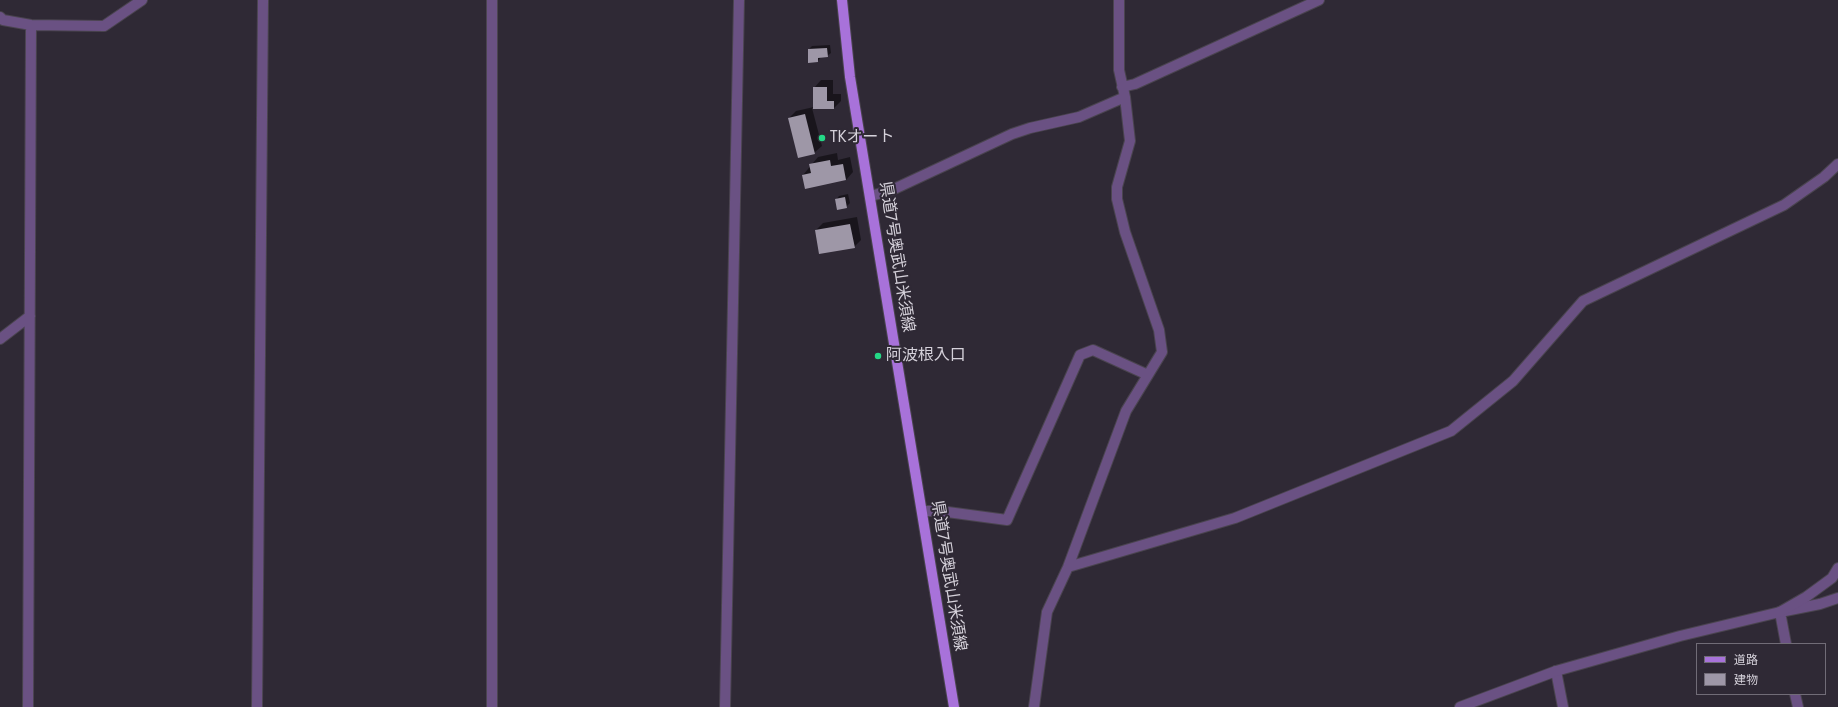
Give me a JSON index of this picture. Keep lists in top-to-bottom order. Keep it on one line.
{"streets":{"main road":["県道7号奥武山米須線"]},"places":["TKオート","阿波根入口"],"legend":["道路","建物"]}
